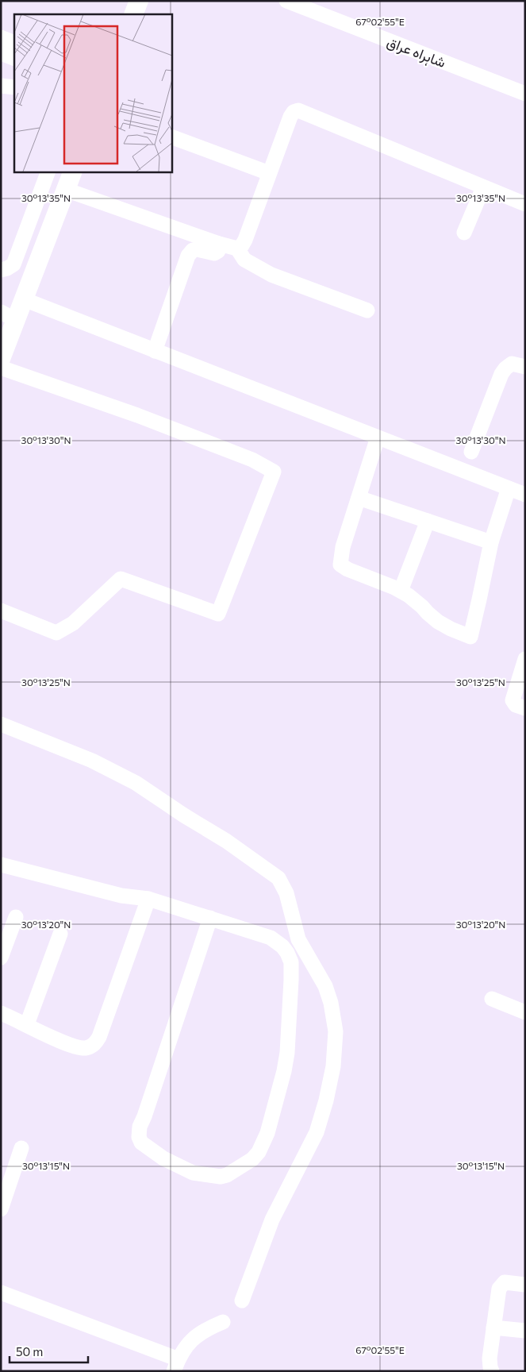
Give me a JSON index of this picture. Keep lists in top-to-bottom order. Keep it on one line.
{"streets":{"street":["شاہراہ عراق"]},"scale_bar":"50 m","coordinates":["67°02'55\"E","30°13'35\"N","30°13'30\"N","30°13'25\"N","30°13'20\"N","30°13'15\"N"]}
